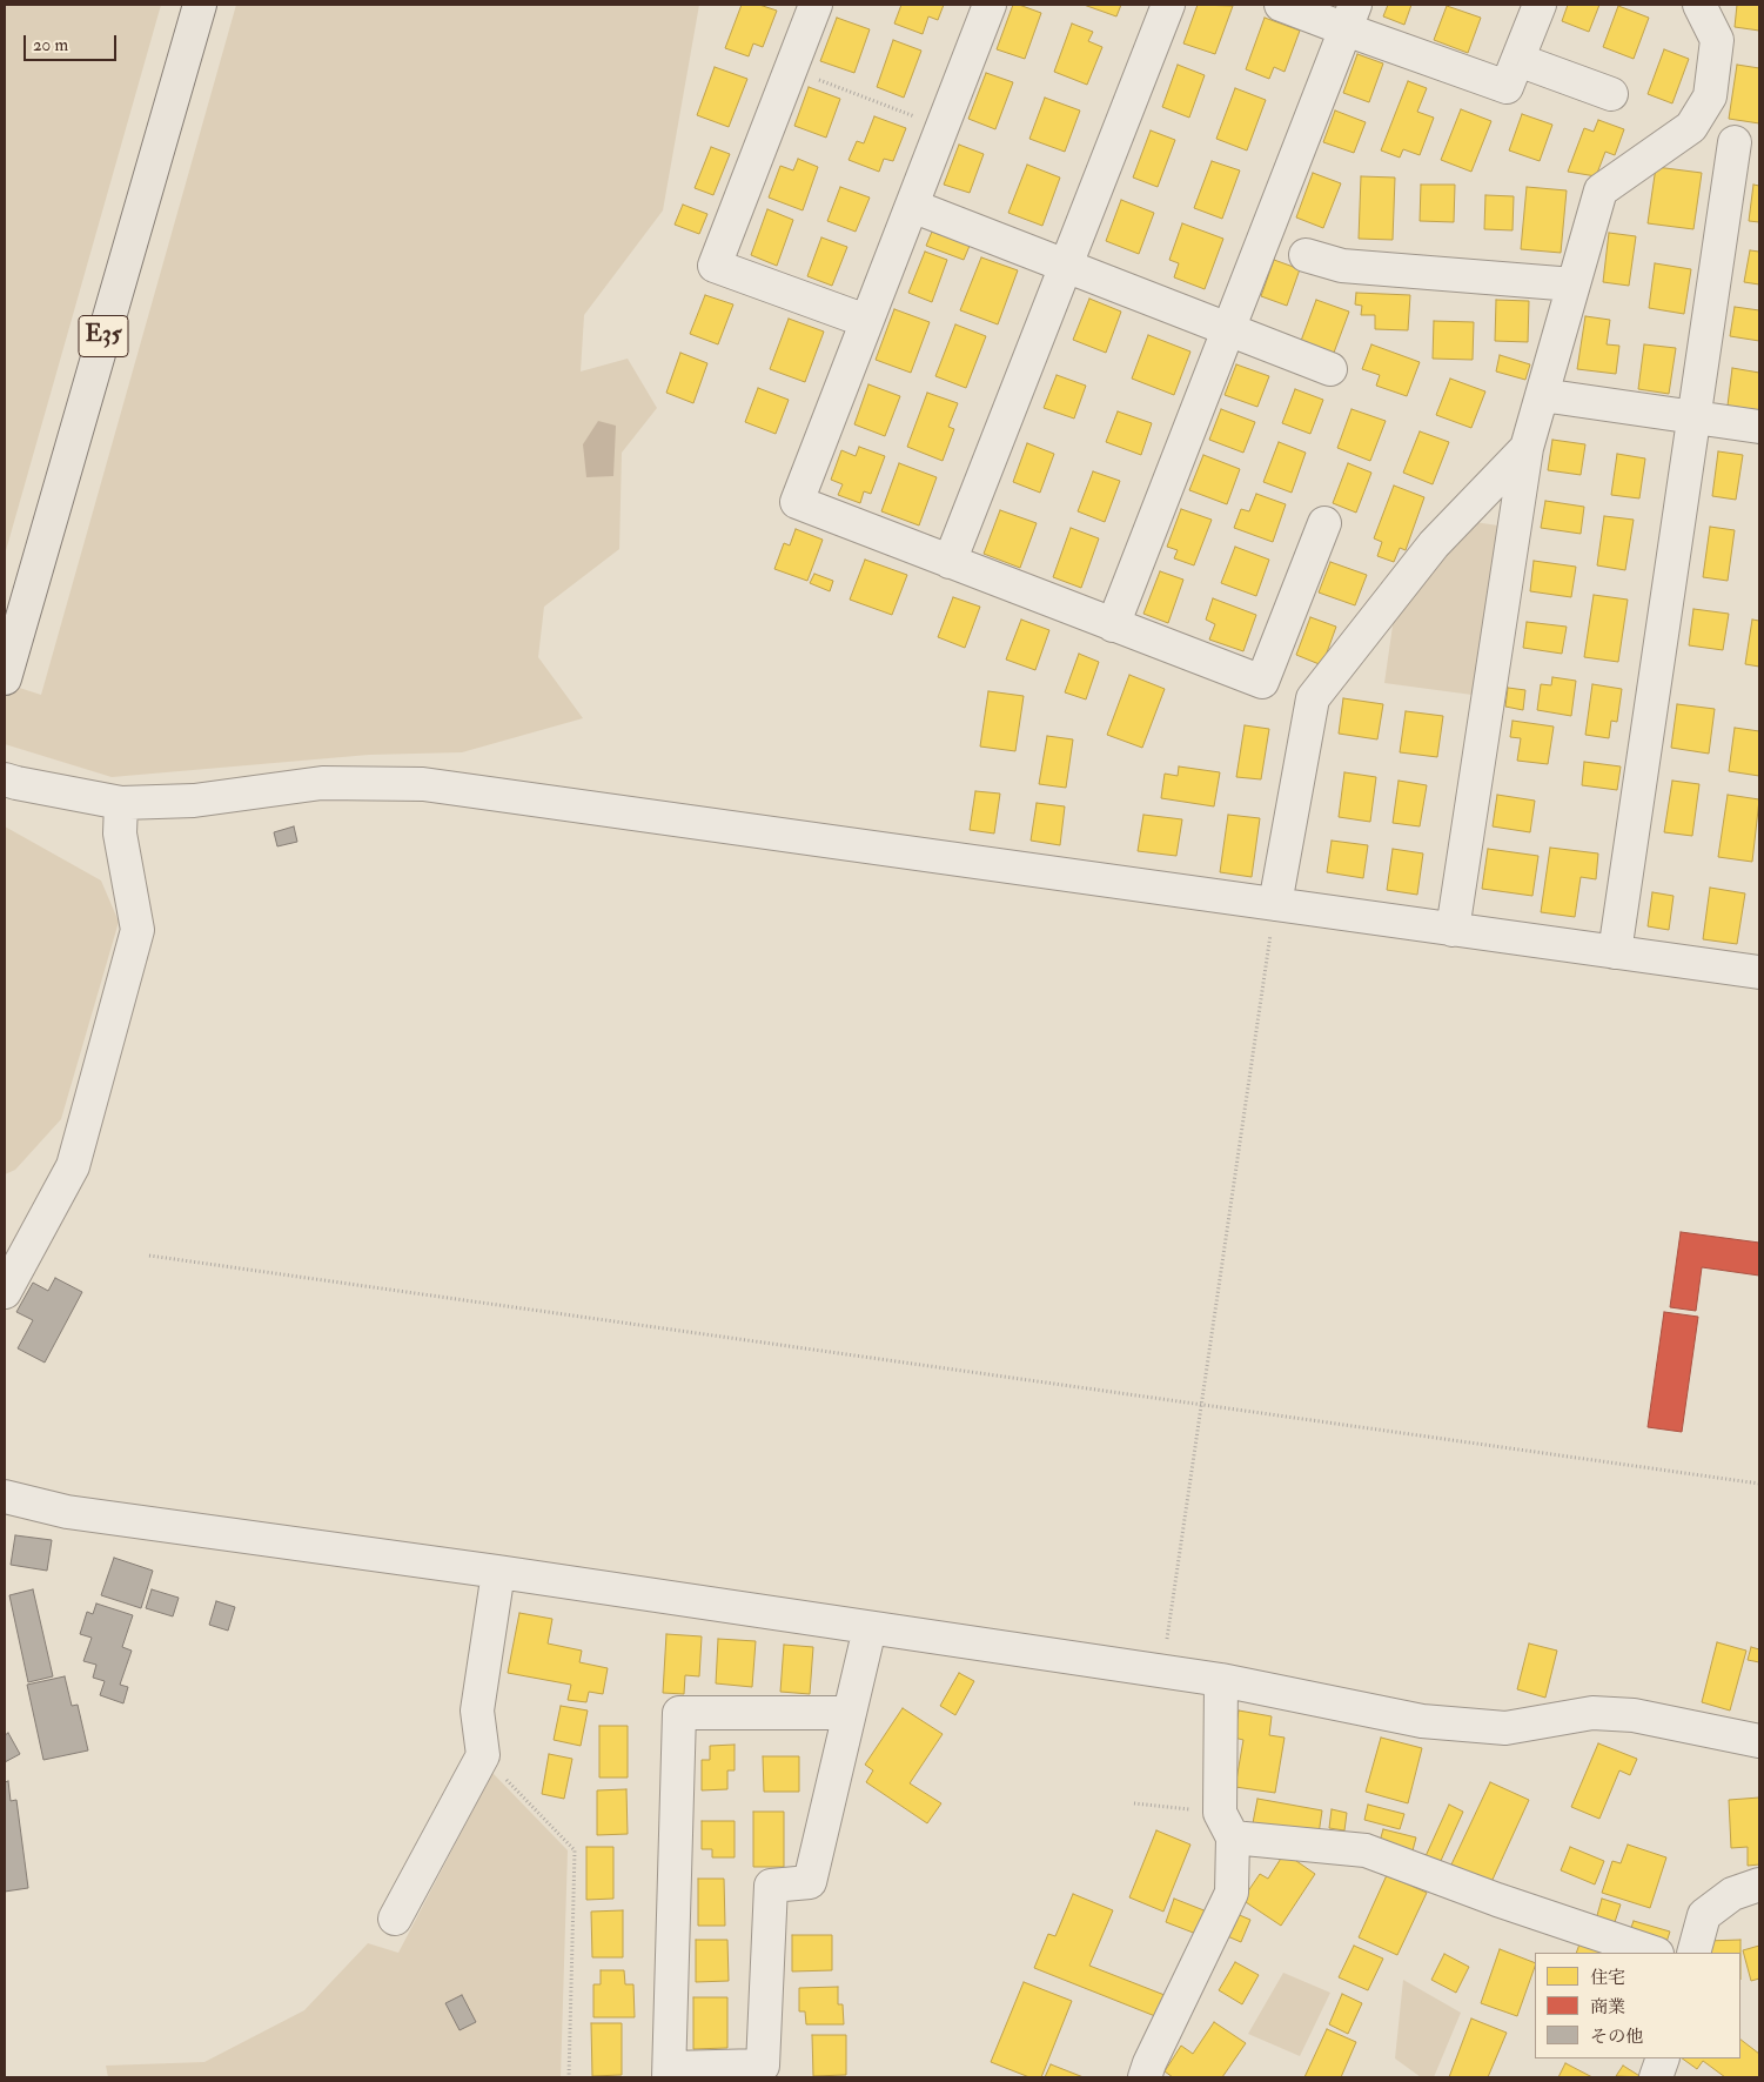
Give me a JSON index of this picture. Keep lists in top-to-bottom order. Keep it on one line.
{"streets":{"highway":["E35"]},"legend":["住宅","商業","その他"],"scale_bar":"20 m"}
